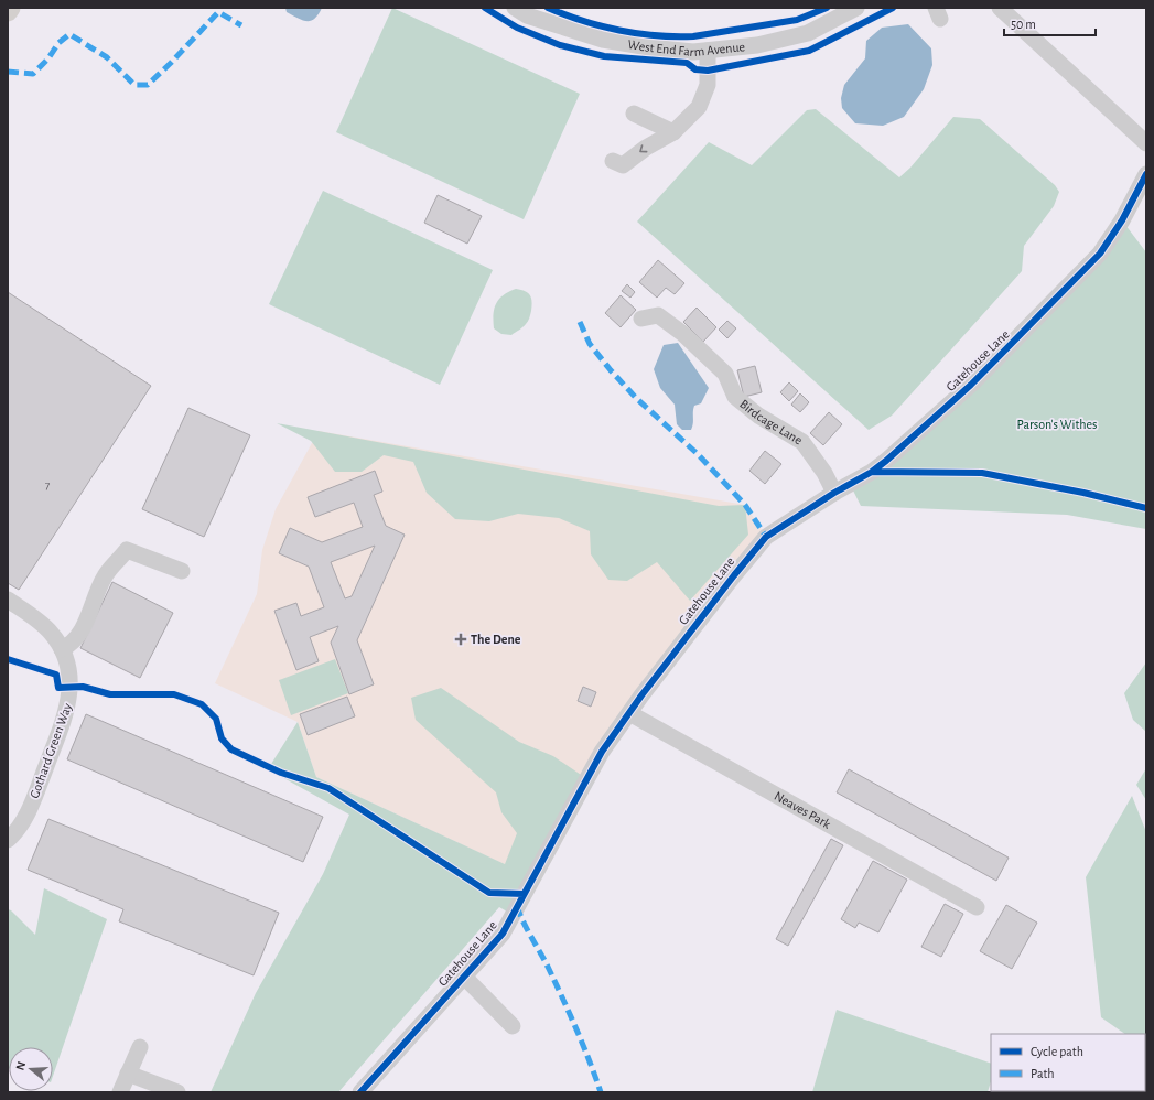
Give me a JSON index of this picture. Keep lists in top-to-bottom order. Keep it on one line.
{"streets":{"street":["West End Farm Avenue","Gatehouse Lane","Birdcage Lane","Gothard Green Way","Neaves Park"]},"crossings":[["Gatehouse Lane","Birdcage Lane"],["Gatehouse Lane","Neaves Park"]],"parks":["Parson's Withes"],"places":{"health":["The Dene"]},"house_numbers":["7"],"legend":["Cycle path","Path"],"scale_bar":"50 m","north":"left"}
